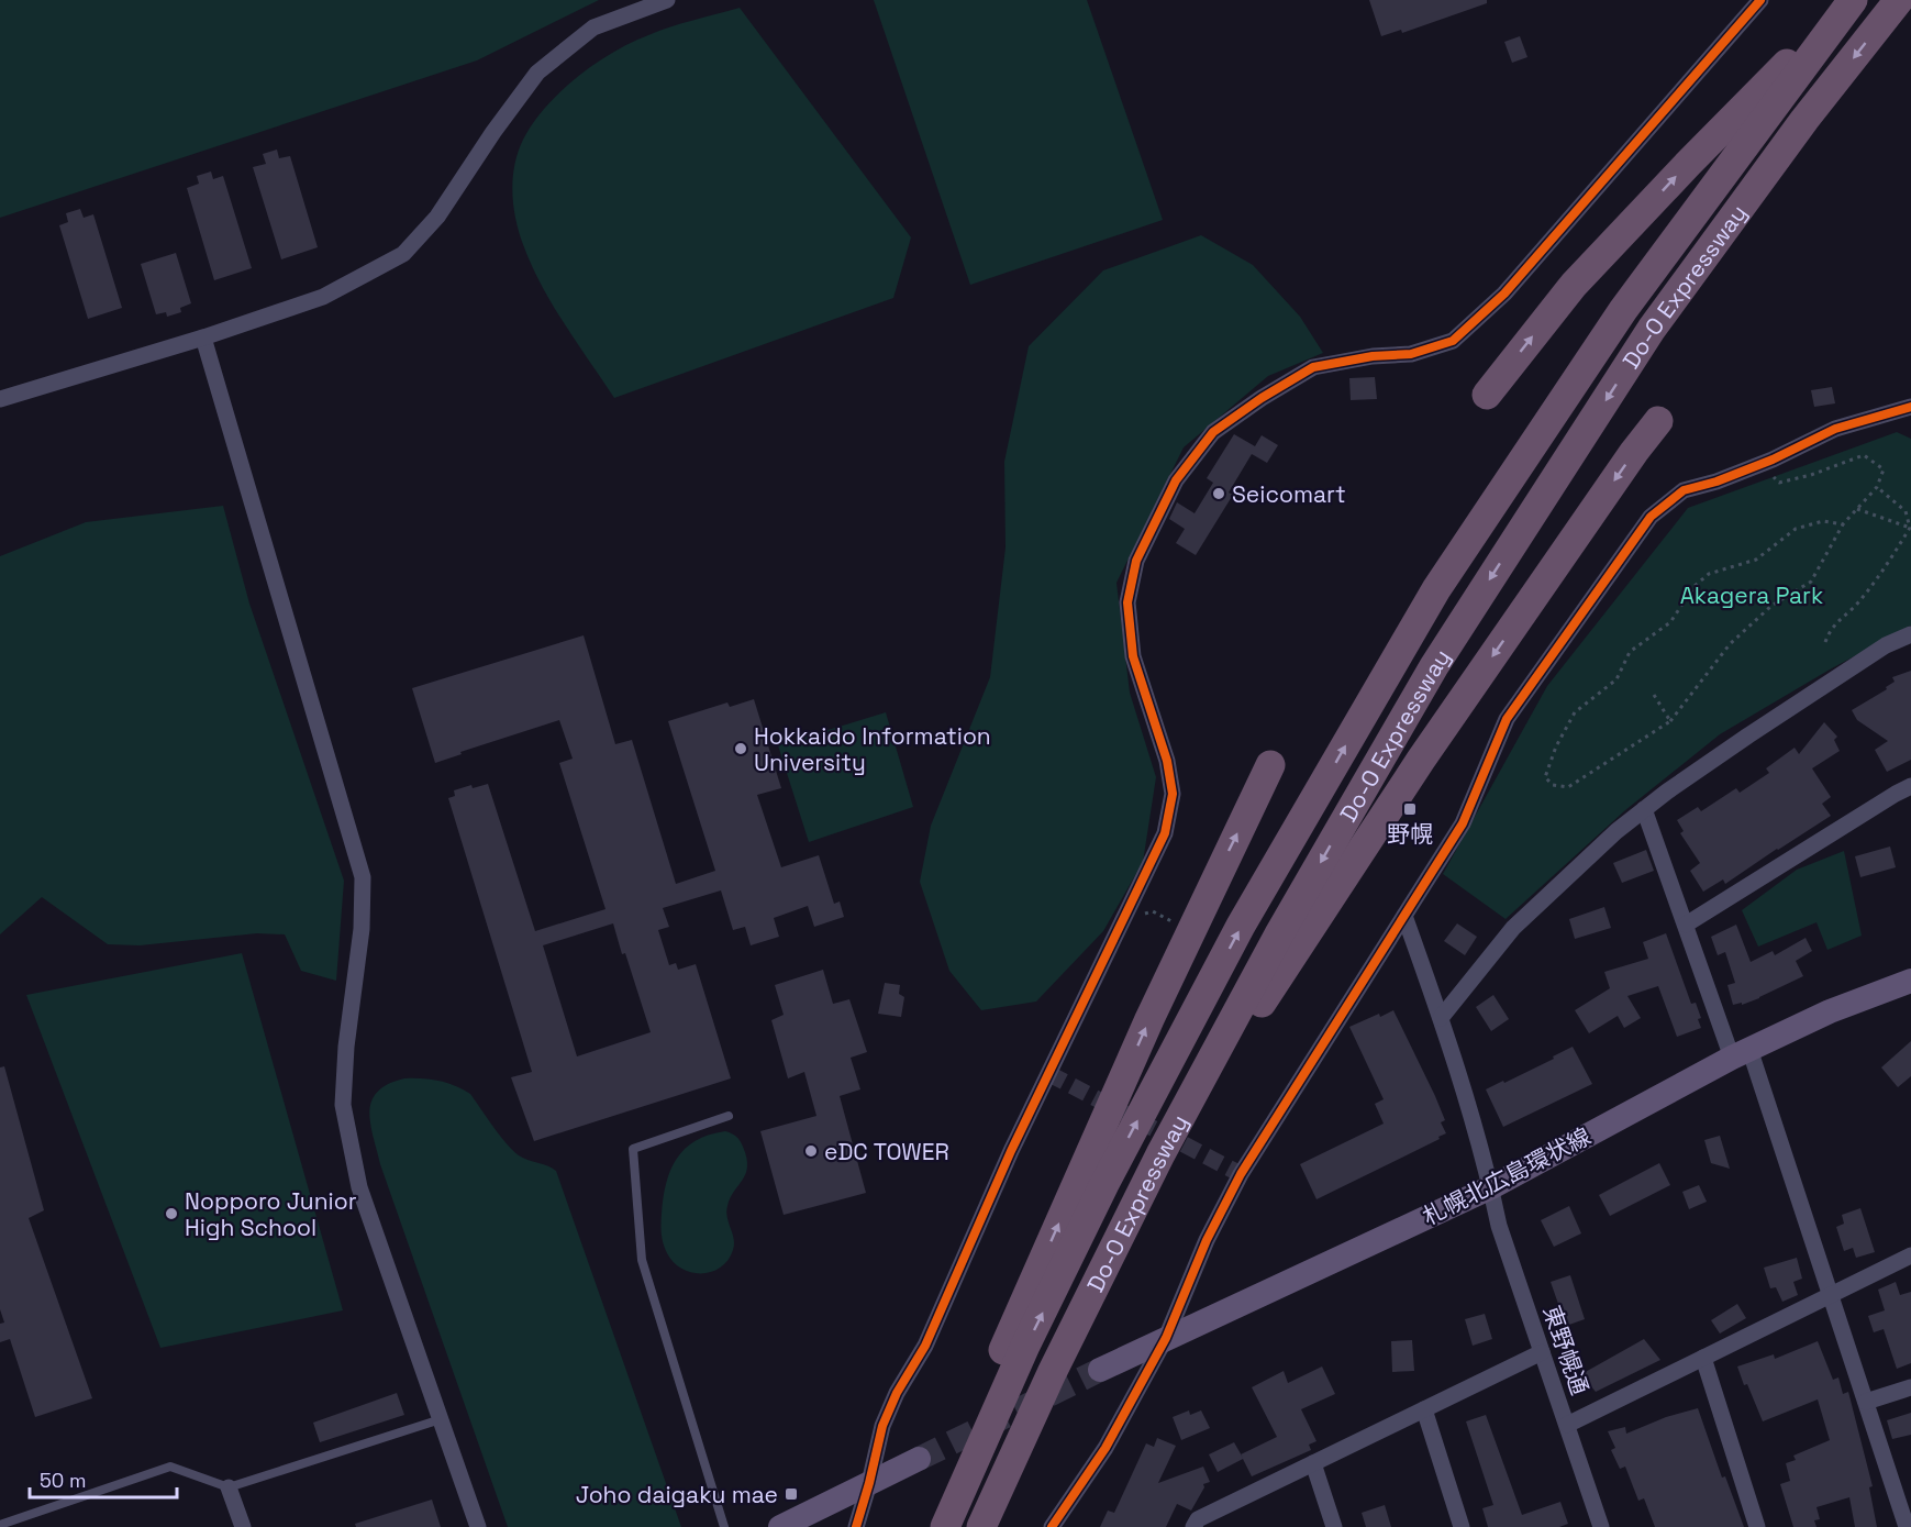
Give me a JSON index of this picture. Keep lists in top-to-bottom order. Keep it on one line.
{"streets":{"highway":["Do-O Expressway"],"main road":["札幌北広島環状線"],"street":["東野幌通"]},"crossings":[["札幌北広島環状線","東野幌通"]],"parks":["Akagera Park"],"places":{"other":["Seicomart","Hokkaido Information University","eDC TOWER","Nopporo Junior High School"],"transit":["野幌","Joho daigaku mae"]},"scale_bar":"50 m"}
